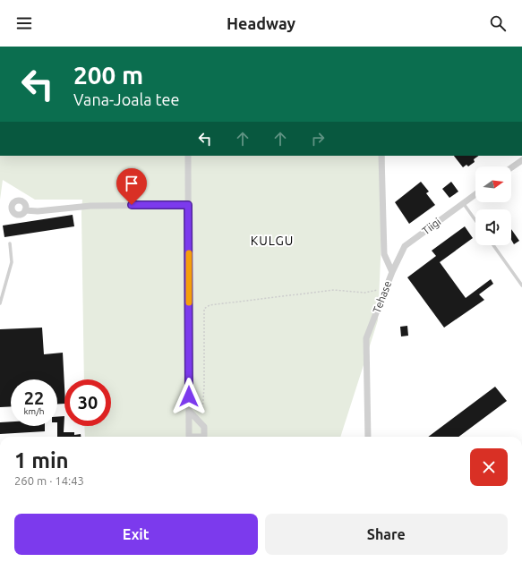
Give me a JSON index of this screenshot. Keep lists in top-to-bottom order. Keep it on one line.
{"streets":{"street":["Tiigi","Tehase"]},"crossings":[["Tiigi","Tehase"]],"districts":["KULGU"],"north":"right","page":{"header":"Headway","turn":["200 m","Vana-Joala tee"],"speed":"22 km/h","limit":"30","heading":["1 min","260 m · 14:43"],"buttons":["Exit","Share"]}}
